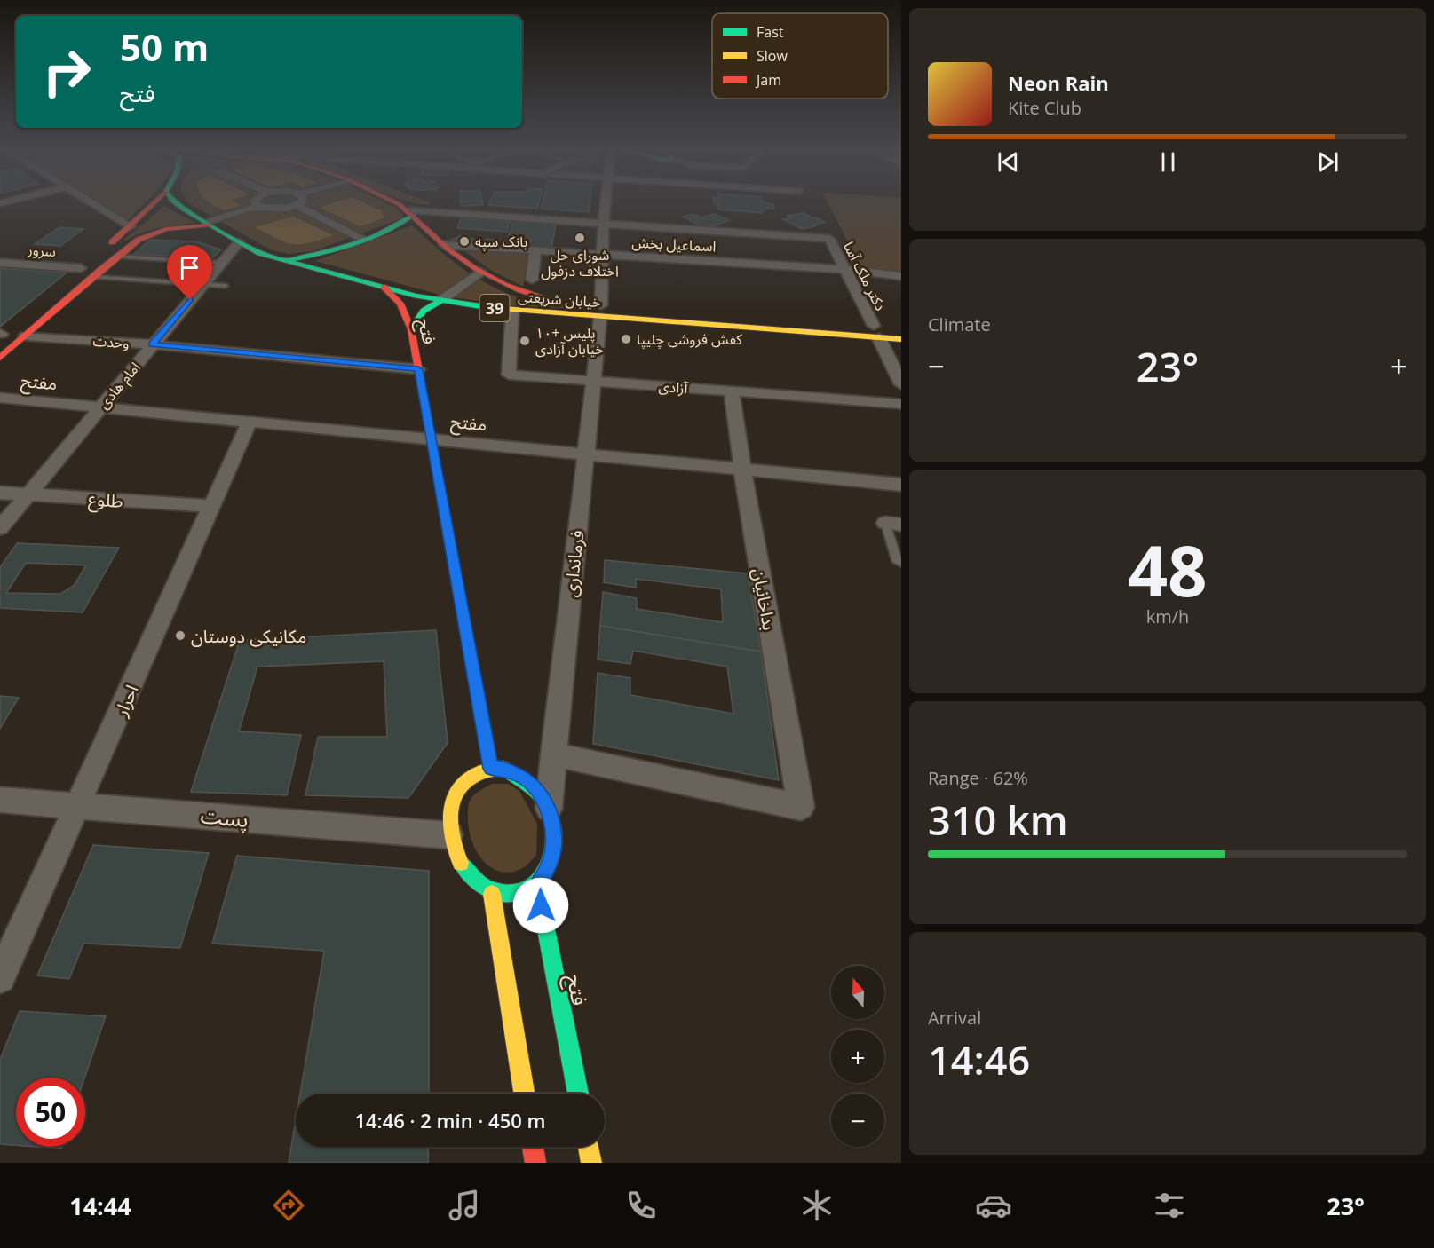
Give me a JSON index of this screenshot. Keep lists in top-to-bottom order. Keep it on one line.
{"streets":{"main road":["خیابان شریعتی","39","فتح"],"street":["اسماعیل بخش","سرور","دکتر ملک آسا","وحدت","مفتح","امام هادی","آزادی","طلوع","فرمانداری","بداخانیان","احرار","پست"]},"crossings":[["اسماعیل بخش","دکتر ملک آسا"],["اسماعیل بخش","خیابان شریعتی"],["اسماعیل بخش","فرمانداری"],["دکتر ملک آسا","خیابان شریعتی"],["دکتر ملک آسا","فرمانداری"],["خیابان شریعتی","فتح"],["خیابان شریعتی","امام هادی"],["خیابان شریعتی","آزادی"],["خیابان شریعتی","فرمانداری"],["فتح","وحدت"],["فتح","مفتح"],["فتح","فرمانداری"],["فتح","پست"],["وحدت","امام هادی"],["مفتح","امام هادی"],["مفتح","فرمانداری"],["مفتح","بداخانیان"],["مفتح","احرار"],["امام هادی","طلوع"],["آزادی","فرمانداری"],["آزادی","بداخانیان"],["طلوع","احرار"],["فرمانداری","بداخانیان"],["فرمانداری","پست"],["احرار","پست"]],"places":["شورای حل اختلاف دزفول","بانک سپه","کفش فروشی چلیپا","پلیس +۱۰ خیابان آزادی","مکانیکی دوستان"],"legend":["Fast","Slow","Jam"],"north":"top","page":{"turn":["50 m","فتح"],"song":["Neon Rain","Kite Club"],"tile":["Climate",["48","km/h"],["Range · 62%","310 km"],["Arrival","14:46"]],"heat":["−","23°","+"],"map_buttons":["+","−"],"limit":"50","trip":"14:46 · 2 min · 450 m","tabs":["14:44","23°"]}}
